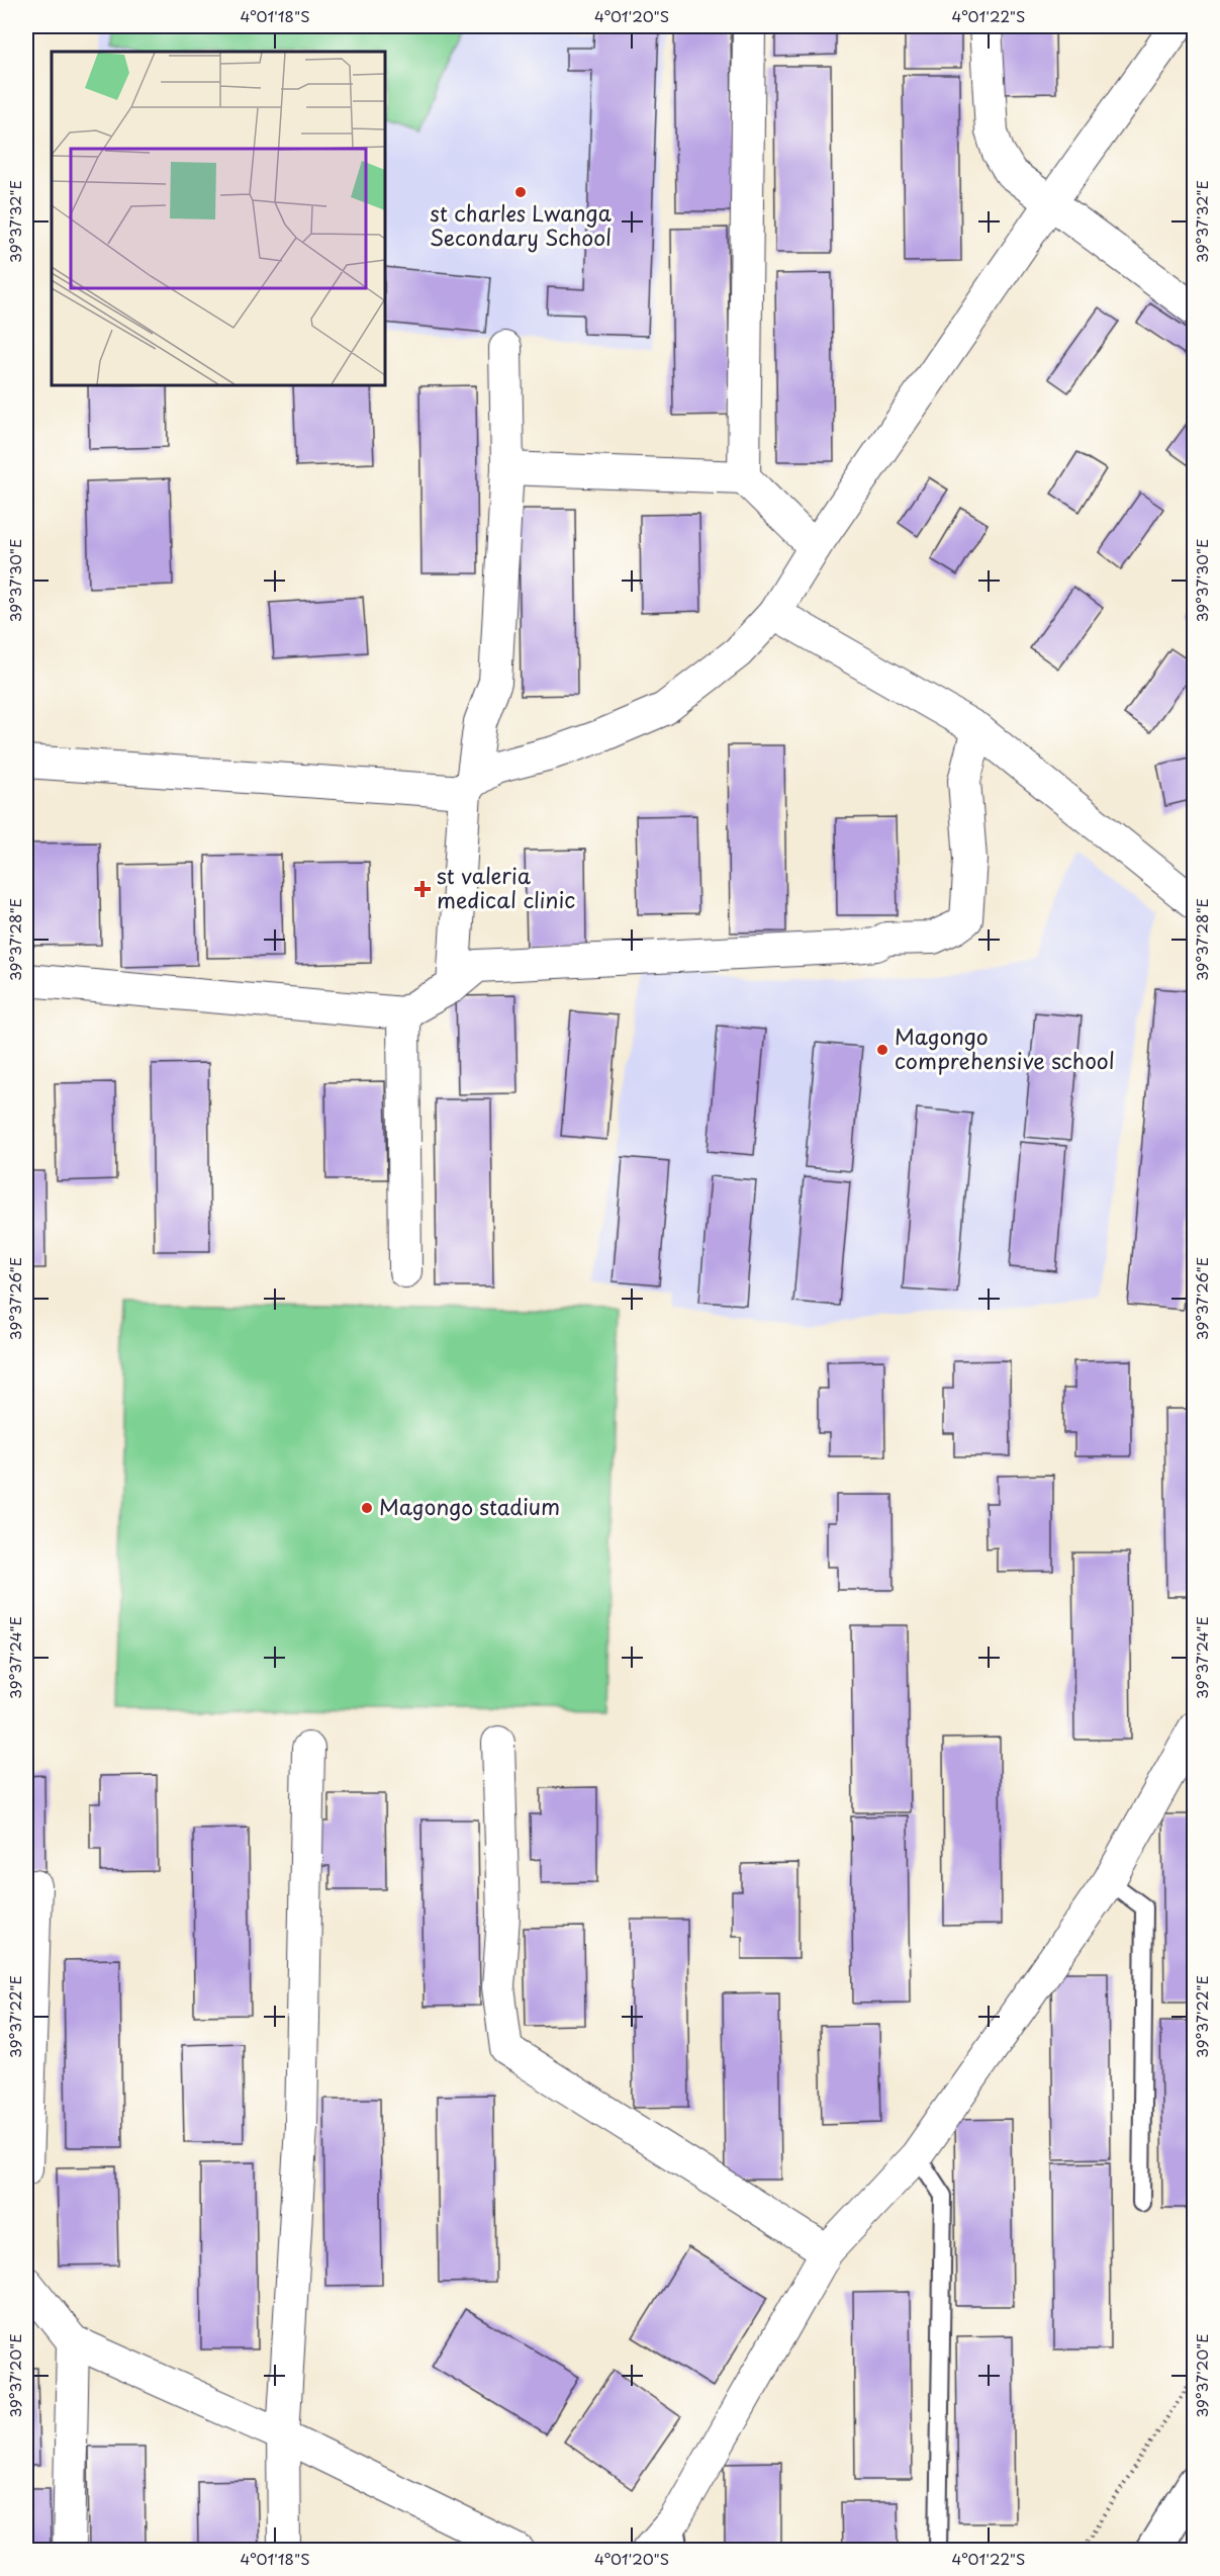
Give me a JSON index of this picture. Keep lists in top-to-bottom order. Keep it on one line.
{"places":{"other":["st charles Lwanga Secondary School","Magongo comprehensive school","Magongo stadium"],"health":["st valeria medical clinic"]},"coordinates":["4°01'18\"S","4°01'20\"S","4°01'22\"S","39°37'32\"E","39°37'30\"E","39°37'28\"E","39°37'26\"E","39°37'24\"E","39°37'22\"E","39°37'20\"E"]}
